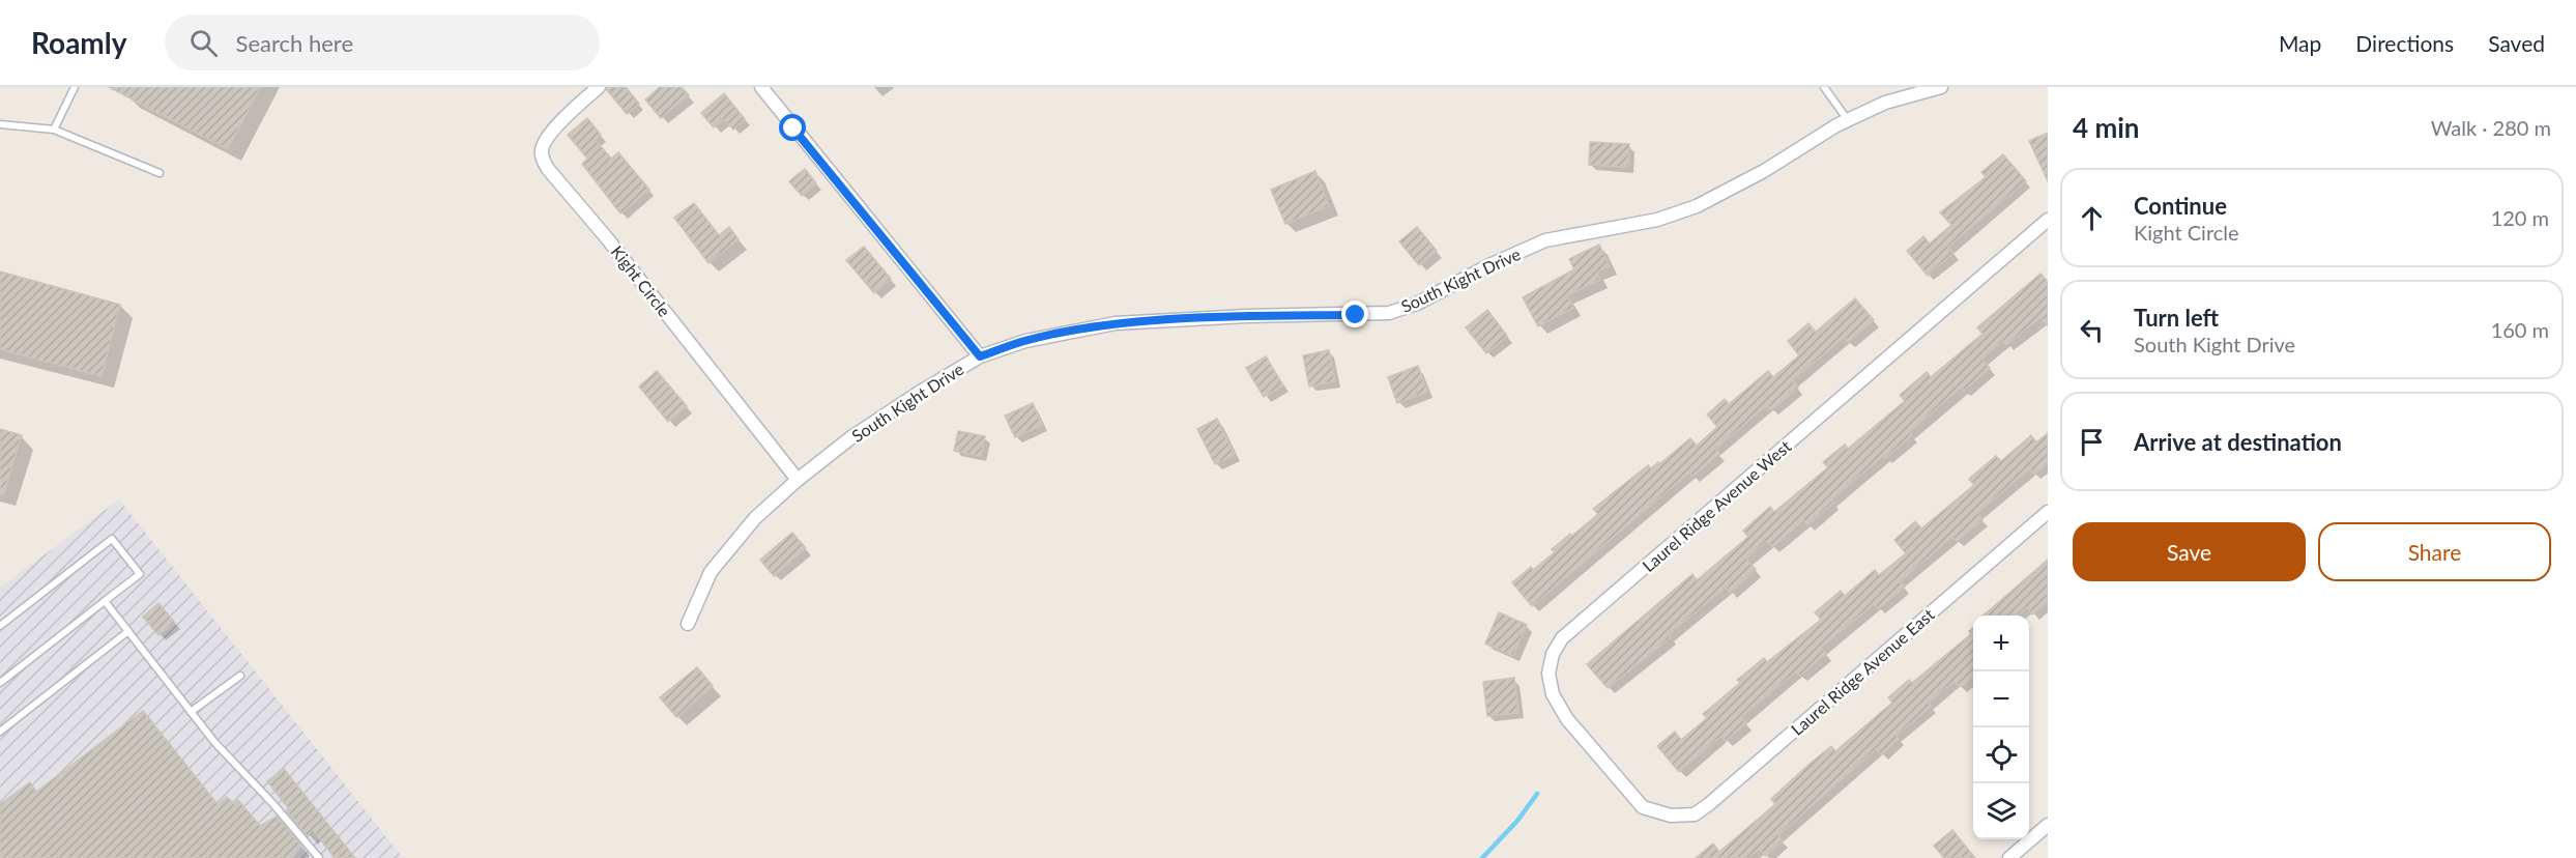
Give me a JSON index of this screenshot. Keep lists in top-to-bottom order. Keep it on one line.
{"streets":{"street":["South Kight Drive","Kight Circle","Laurel Ridge Avenue West","Laurel Ridge Avenue East"]},"crossings":[["South Kight Drive","Kight Circle"],["Laurel Ridge Avenue West","Laurel Ridge Avenue East"]],"page":{"header":"Roamly","search":"Search here","nav":["Map","Directions","Saved"],"heading":["4 min","Walk · 280 m"],"list":[["Continue","Kight Circle","120 m"],["Turn left","South Kight Drive","160 m"],"Arrive at destination"],"buttons":["Save","Share"],"map_buttons":["+","−"]}}
